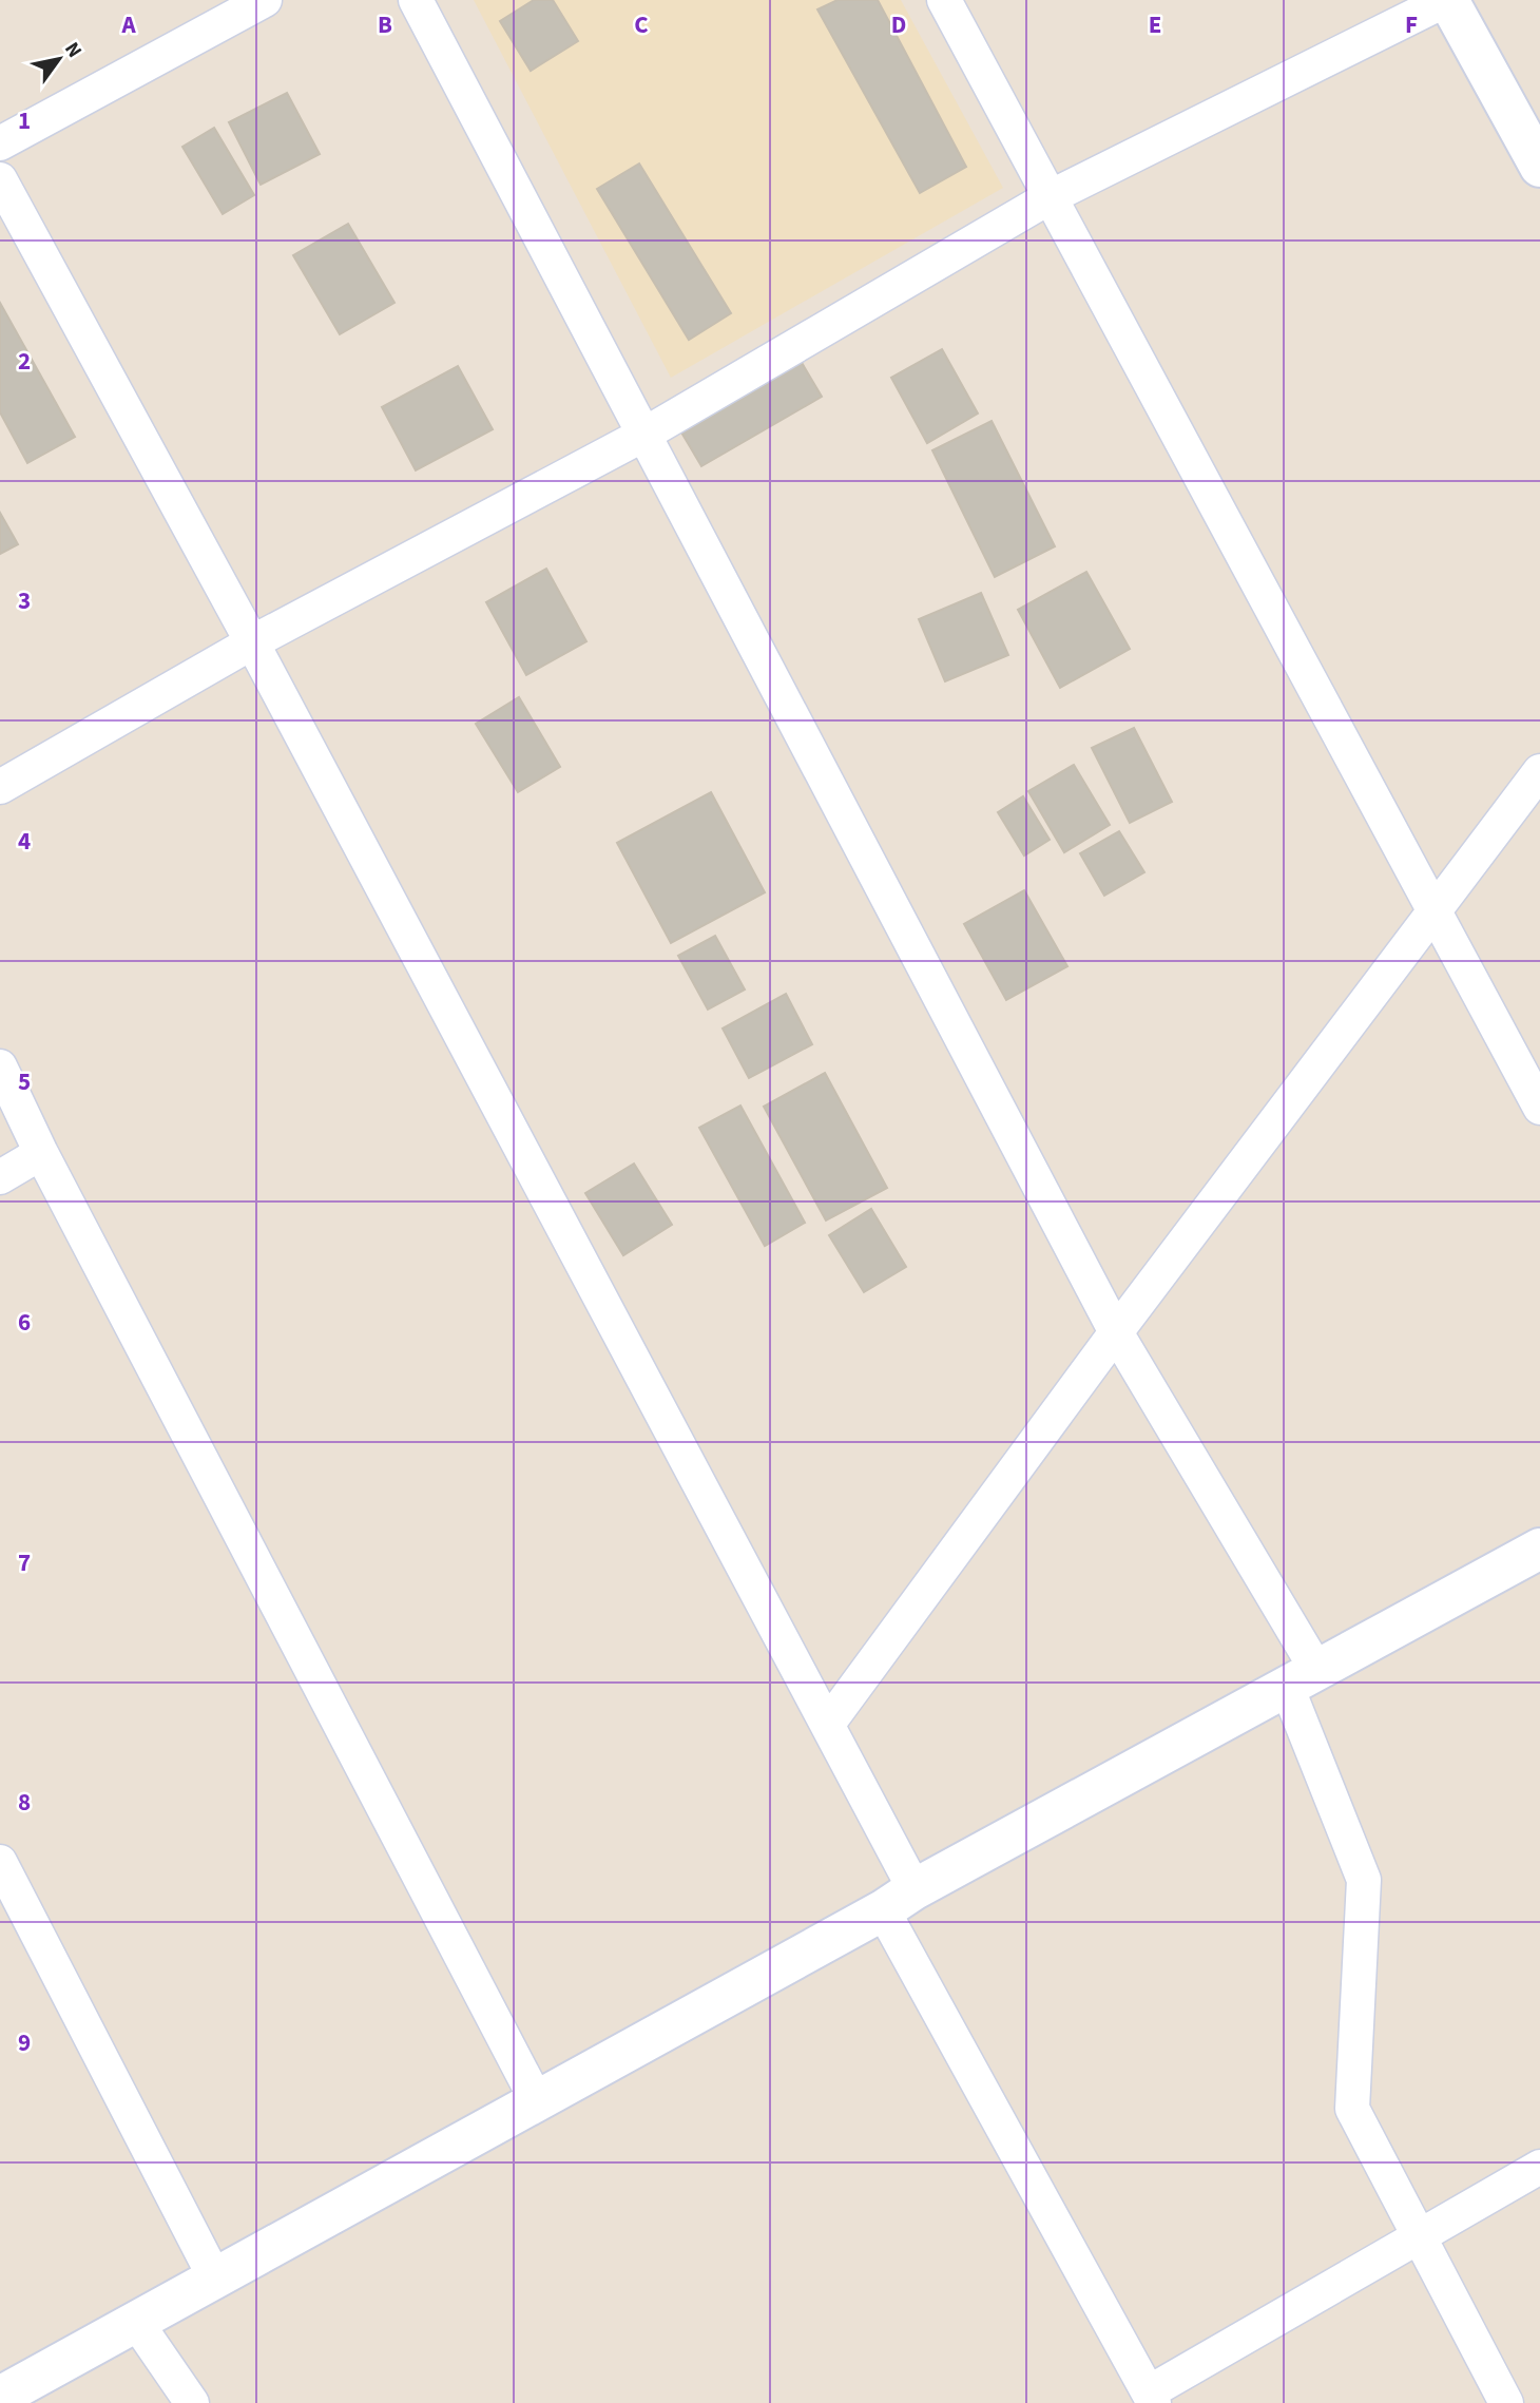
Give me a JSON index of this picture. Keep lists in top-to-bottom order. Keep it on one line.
{"north":"top right","grid":{"columns":["A","B","C","D","E","F"],"rows":["1","2","3","4","5","6","7","8","9"]}}
